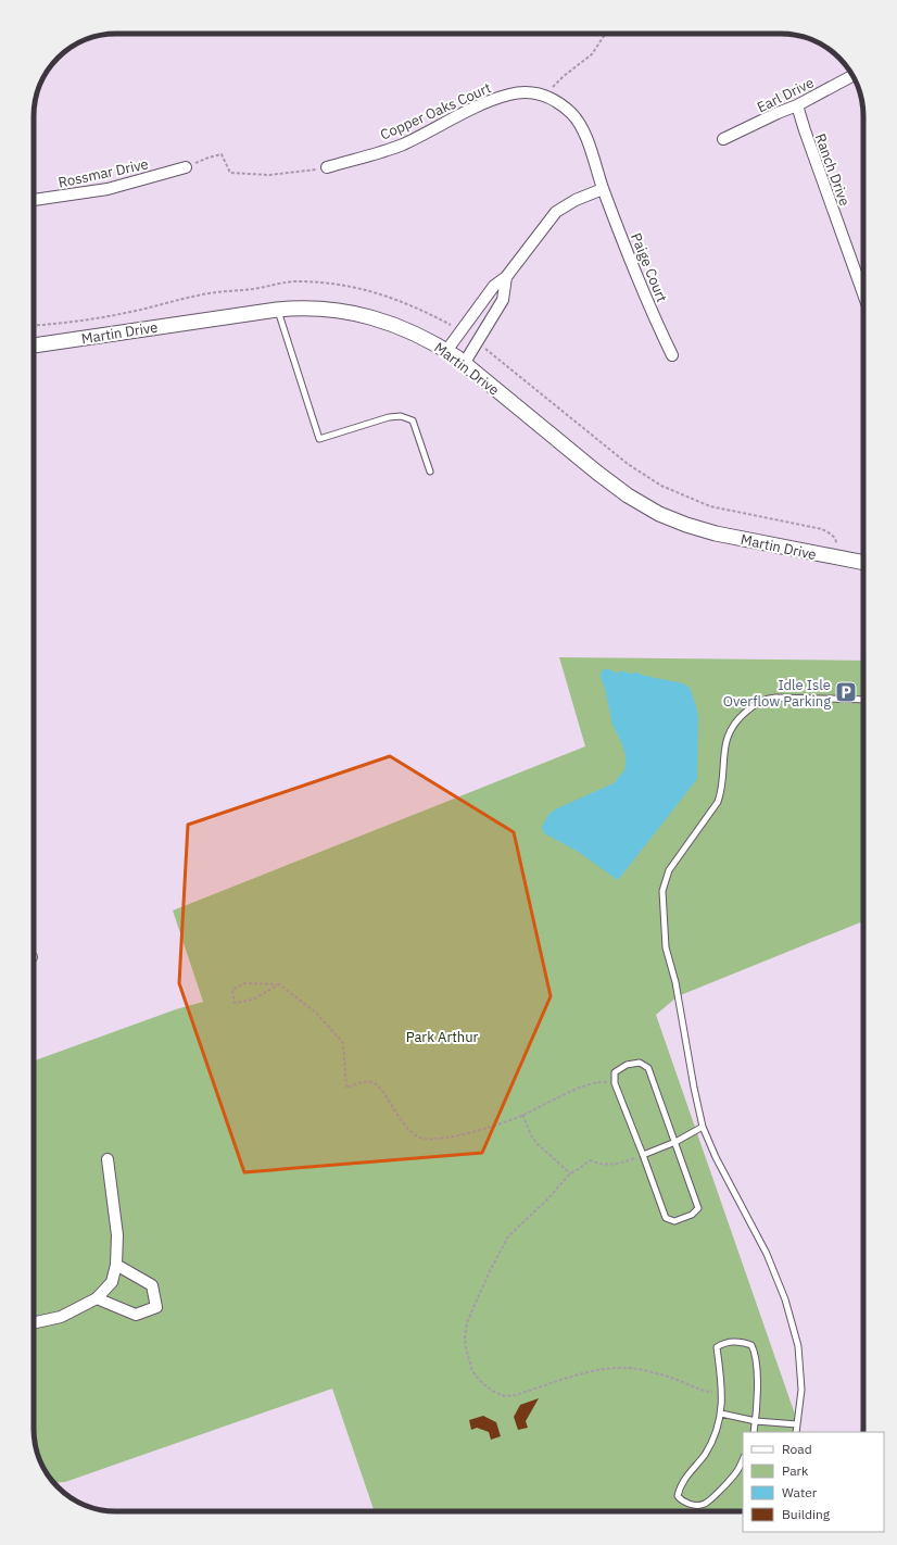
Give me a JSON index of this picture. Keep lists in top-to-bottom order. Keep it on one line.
{"streets":{"street":["Earl Drive","Copper Oaks Court","Ranch Drive","Rossmar Drive","Paige Court","Martin Drive"]},"crossings":[["Earl Drive","Ranch Drive"],["Copper Oaks Court","Paige Court"]],"parks":["Park Arthur"],"places":{"parking":["Idle Isle Overflow Parking"]},"legend":["Road","Park","Water","Building"]}
